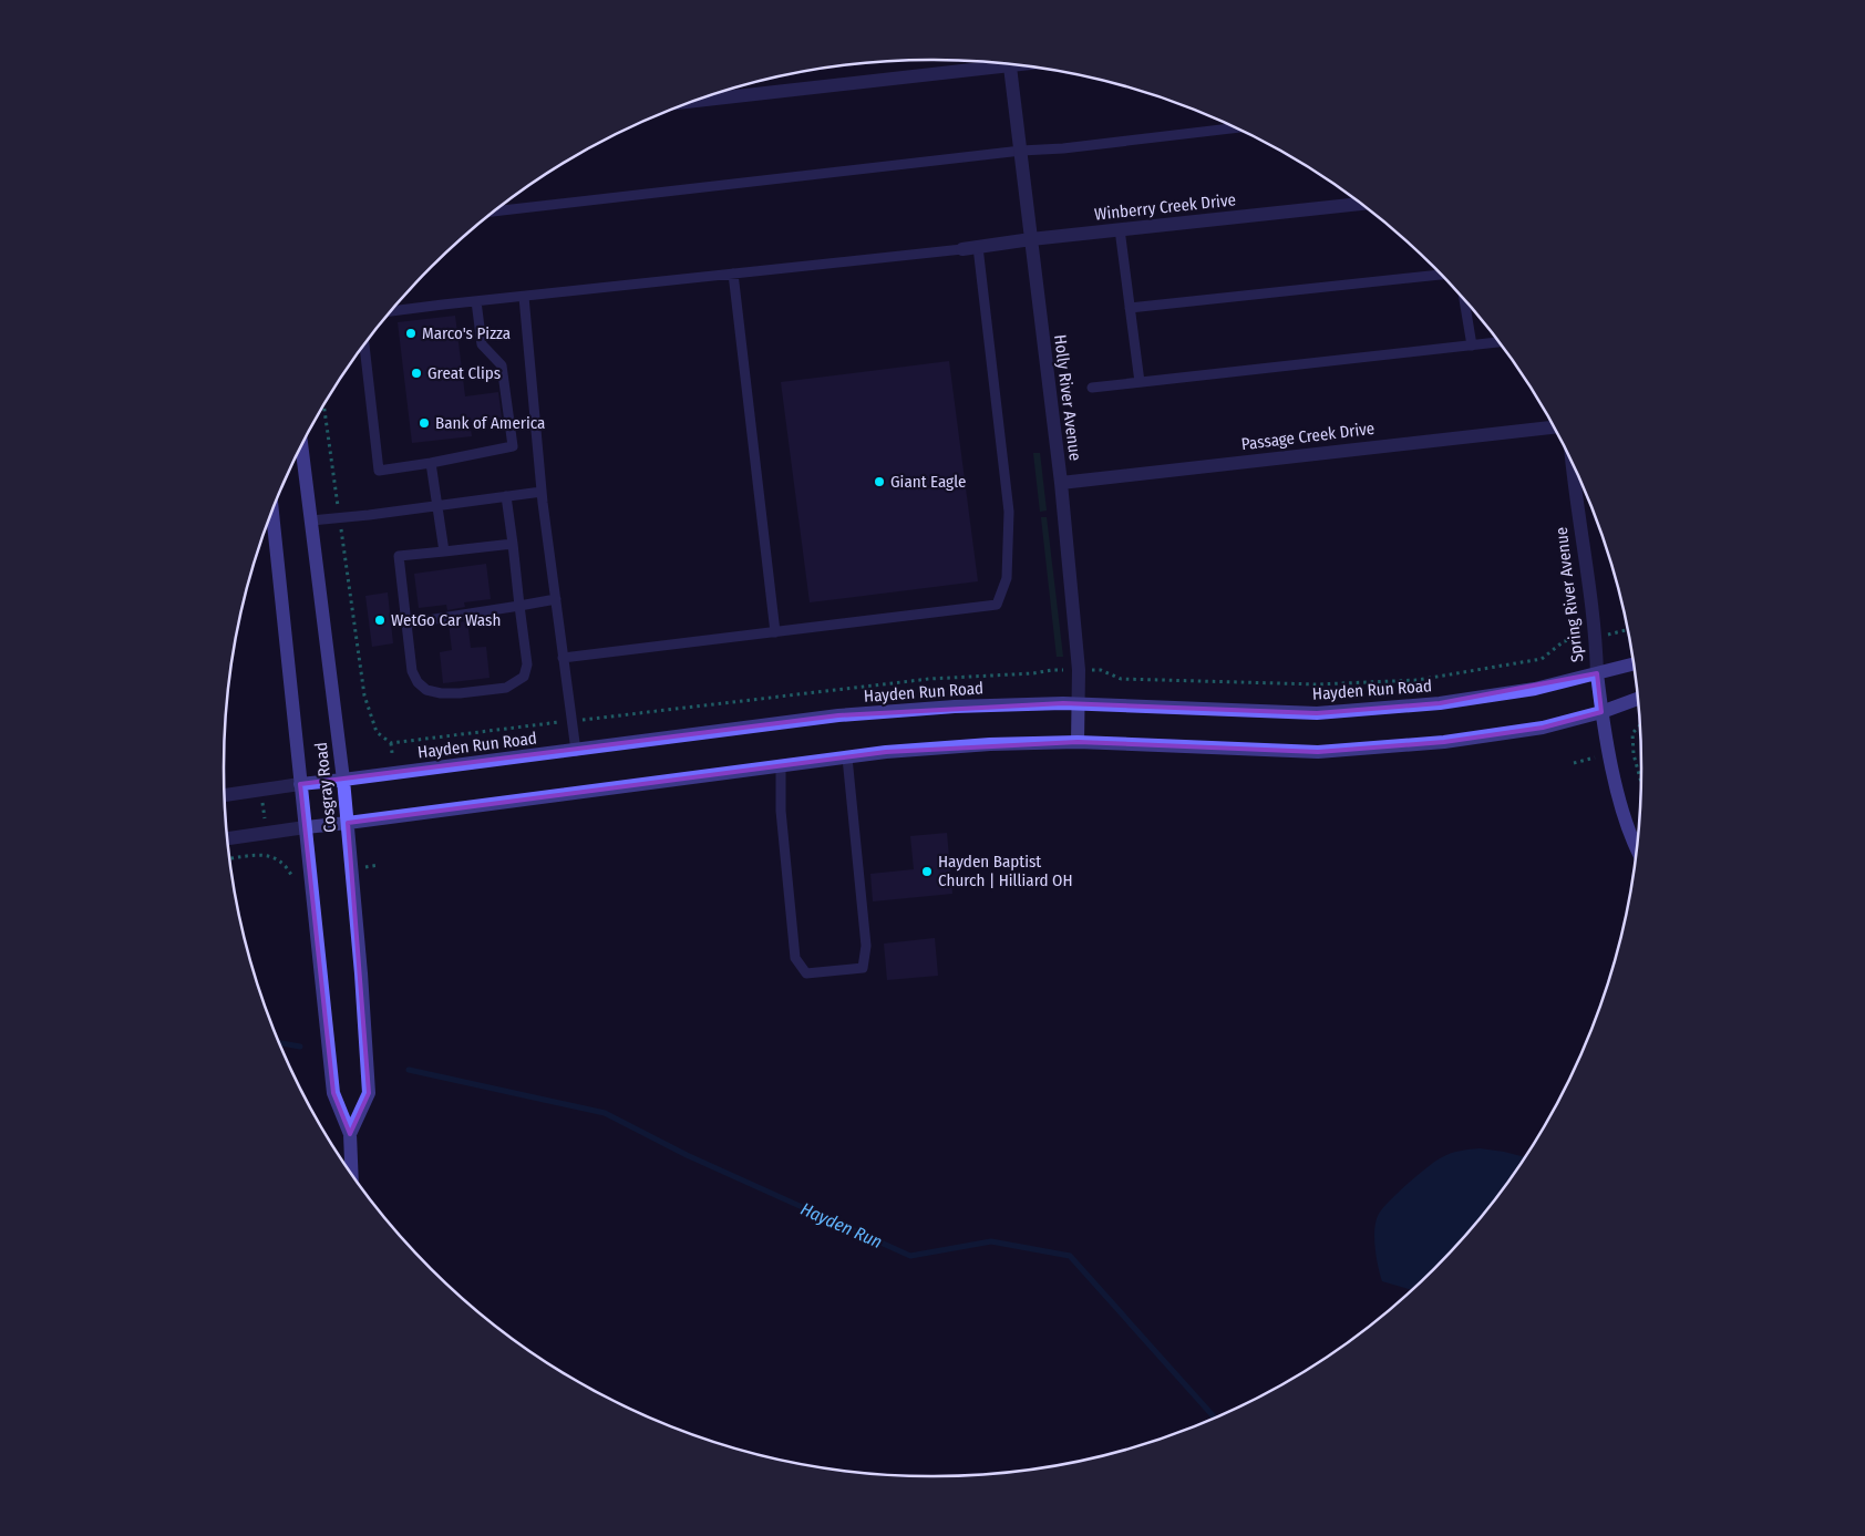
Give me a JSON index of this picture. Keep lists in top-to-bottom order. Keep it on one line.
{"streets":{"main road":["Hayden Run Road","Cosgray Road"],"street":["Winberry Creek Drive","Holly River Avenue","Passage Creek Drive","Spring River Avenue"]},"crossings":[["Winberry Creek Drive","Holly River Avenue"],["Holly River Avenue","Passage Creek Drive"],["Holly River Avenue","Hayden Run Road"],["Spring River Avenue","Hayden Run Road"],["Hayden Run Road","Cosgray Road"]],"water":["Hayden Run"],"places":["Marco's Pizza","Great Clips","Bank of America","Giant Eagle","WetGo Car Wash","Hayden Baptist Church | Hilliard OH"]}
